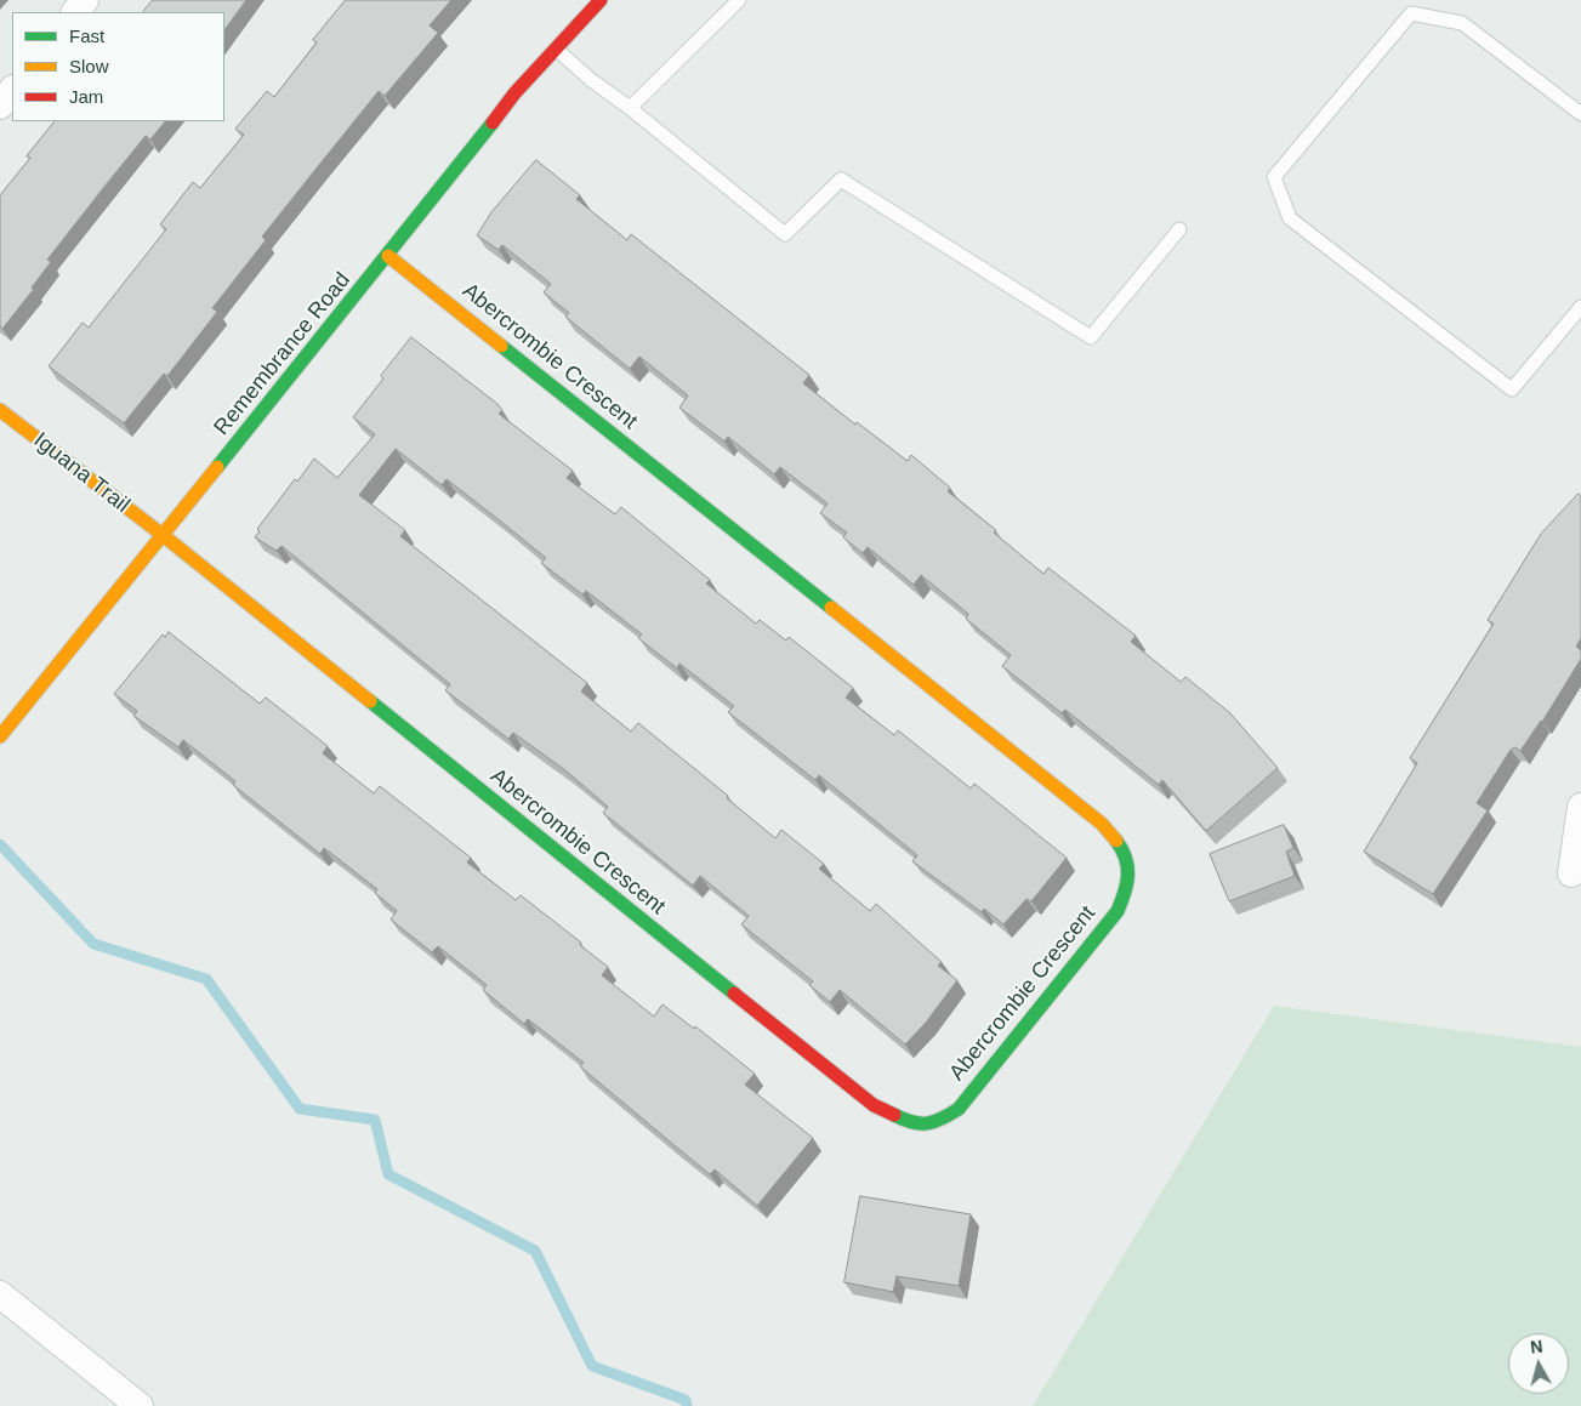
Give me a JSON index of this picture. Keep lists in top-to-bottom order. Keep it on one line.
{"streets":{"street":["Remembrance Road","Abercrombie Crescent","Iguana Trail"]},"crossings":[["Remembrance Road","Abercrombie Crescent"],["Remembrance Road","Iguana Trail"],["Abercrombie Crescent","Iguana Trail"]],"legend":["Fast","Slow","Jam"],"north":"top"}
